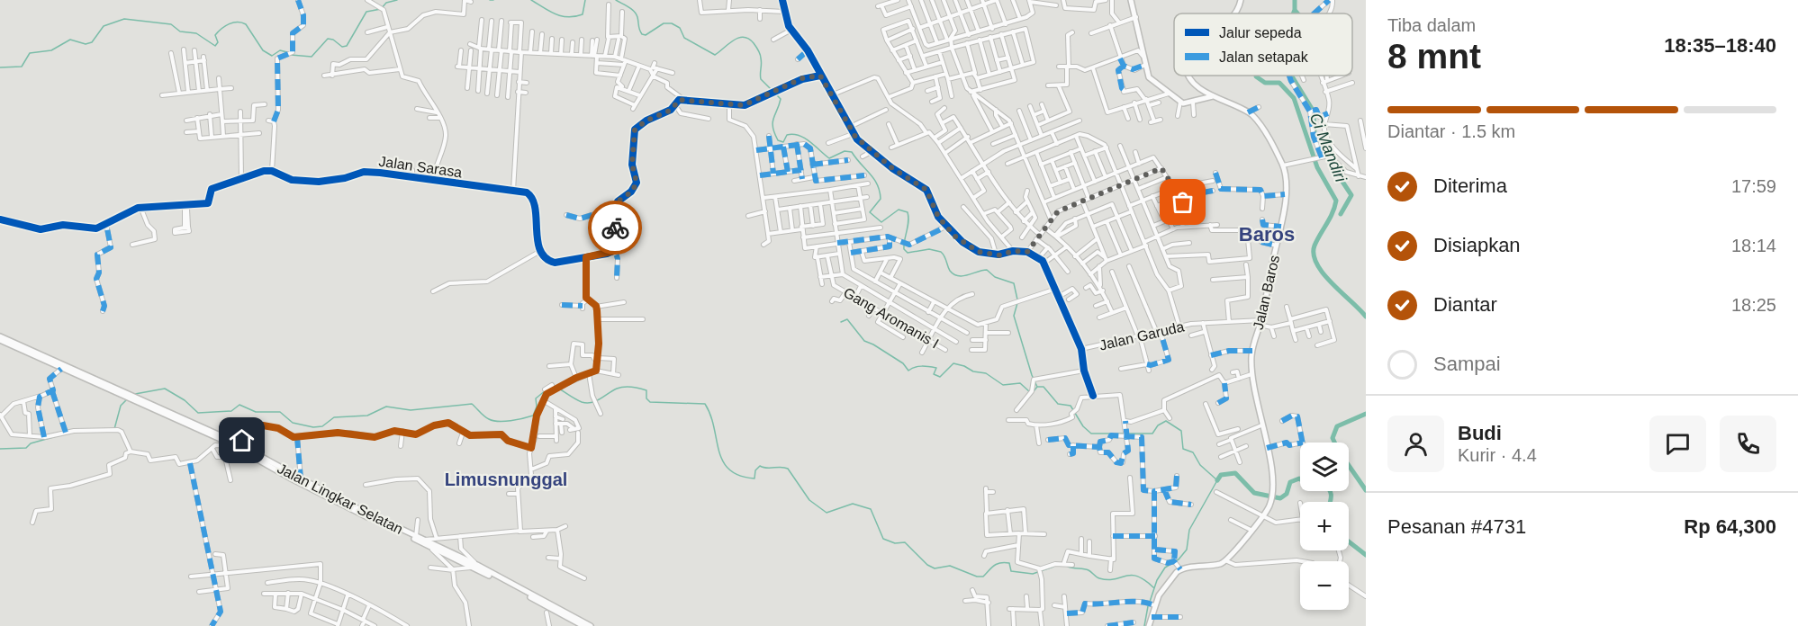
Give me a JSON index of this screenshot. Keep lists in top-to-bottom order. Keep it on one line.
{"streets":{"main road":["Jalan Baros","Jalan Lingkar Selatan"],"street":["Jalan Sarasa","Gang Aromanis I","Jalan Garuda"]},"crossings":[["Jalan Baros","Jalan Garuda"]],"districts":["Baros","Limusnunggal"],"water":["Ci Mandiri"],"legend":["Jalur sepeda","Jalan setapak"],"page":{"heading":["8 mnt","Tiba dalam","18:35–18:40"],"panel":["Budi","Kurir · 4.4","Pesanan #4731","Rp 64,300"],"bar":"Diantar · 1.5 km","list":[["Diterima","17:59"],["Disiapkan","18:14"],["Diantar","18:25"],"Sampai"],"map_buttons":["+","−"]}}
